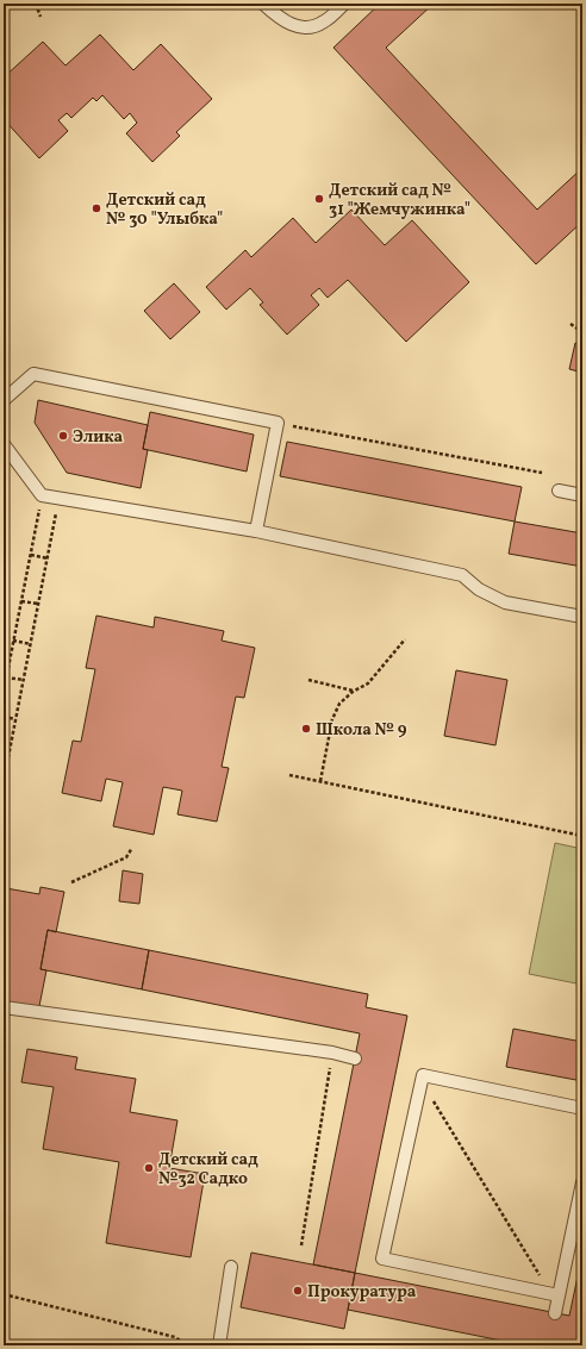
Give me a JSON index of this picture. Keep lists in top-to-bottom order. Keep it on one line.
{"places":["Детский сад № 31 \"Жемчужинка\"","Детский сад № 30 \"Улыбка\"","Элика","Школа № 9","Детский сад №32 Садко","Прокуратура"]}
